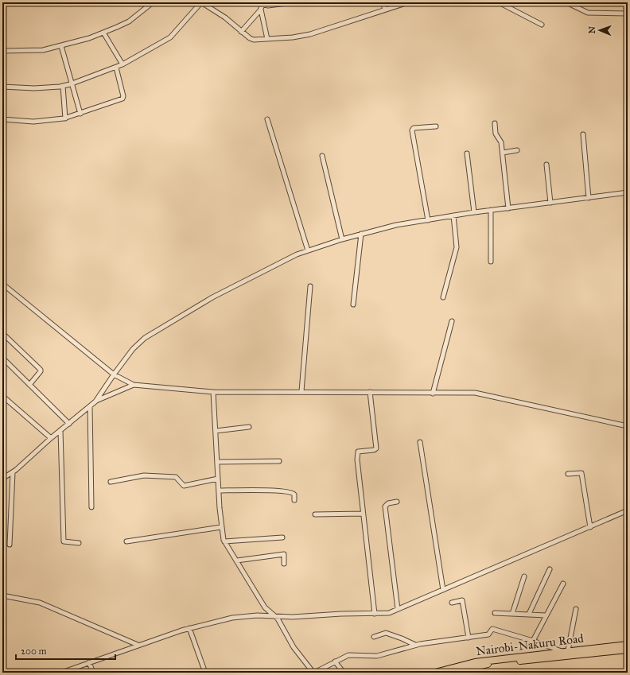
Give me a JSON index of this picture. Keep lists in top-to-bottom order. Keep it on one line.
{"streets":{"highway":["Nairobi-Nakuru Road"]},"scale_bar":"200 m","north":"left"}
